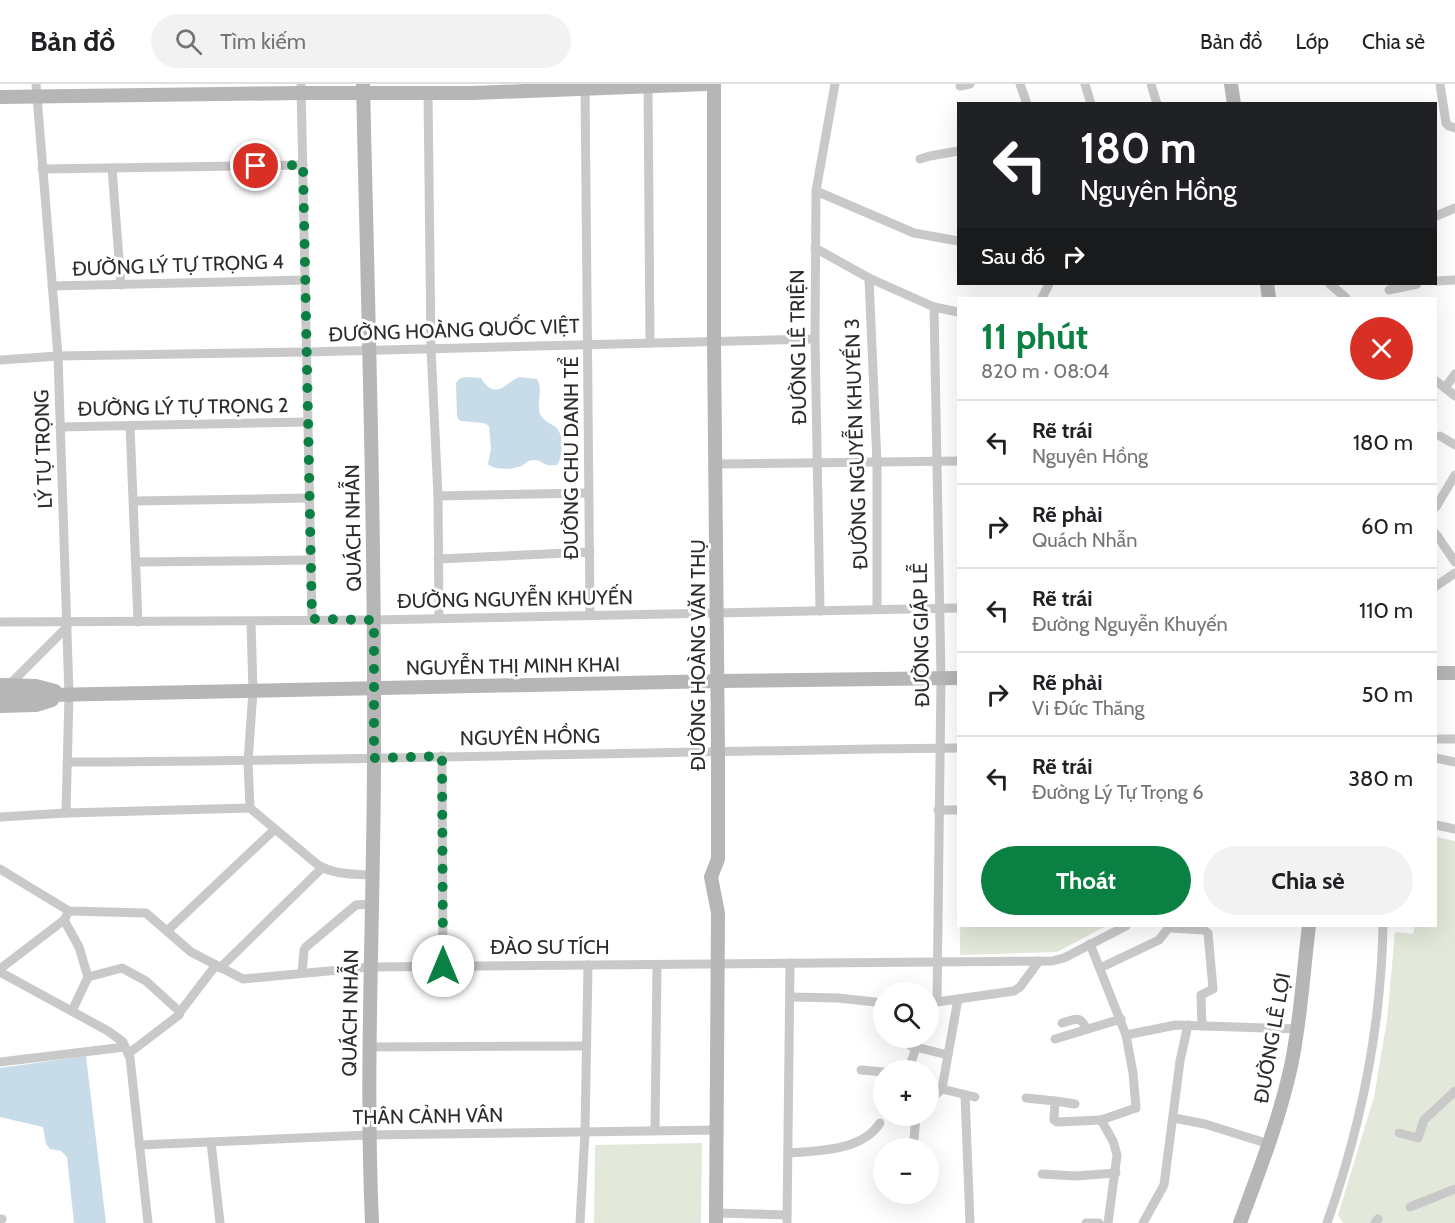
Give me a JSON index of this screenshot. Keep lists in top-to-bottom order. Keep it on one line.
{"streets":{"street":["ĐƯỜNG LÝ TỰ TRỌNG 4","ĐƯỜNG HOÀNG QUỐC VIỆT","ĐƯỜNG LÊ TRIỆN","ĐƯỜNG LÝ TỰ TRỌNG 2","ĐƯỜNG NGUYỄN KHUYẾN 3","LÝ TỰ TRỌNG","ĐƯỜNG CHU DANH TỂ","QUÁCH NHẪN","ĐƯỜNG NGUYỄN KHUYẾN","ĐƯỜNG GIÁP LỄ","ĐƯỜNG HOÀNG VĂN THỤ","NGUYỄN THỊ MINH KHAI","NGUYÊN HỒNG","ĐÀO SƯ TÍCH","ĐƯỜNG LÊ LỢI","THÂN CẢNH VÂN"]},"crossings":[["ĐƯỜNG LÝ TỰ TRỌNG 4","LÝ TỰ TRỌNG"],["ĐƯỜNG HOÀNG QUỐC VIỆT","ĐƯỜNG LÊ TRIỆN"],["ĐƯỜNG HOÀNG QUỐC VIỆT","LÝ TỰ TRỌNG"],["ĐƯỜNG HOÀNG QUỐC VIỆT","ĐƯỜNG CHU DANH TỂ"],["ĐƯỜNG HOÀNG QUỐC VIỆT","QUÁCH NHẪN"],["ĐƯỜNG HOÀNG QUỐC VIỆT","ĐƯỜNG HOÀNG VĂN THỤ"],["ĐƯỜNG LÊ TRIỆN","ĐƯỜNG NGUYỄN KHUYẾN"],["ĐƯỜNG LÝ TỰ TRỌNG 2","LÝ TỰ TRỌNG"],["ĐƯỜNG NGUYỄN KHUYẾN 3","ĐƯỜNG NGUYỄN KHUYẾN"],["LÝ TỰ TRỌNG","ĐƯỜNG NGUYỄN KHUYẾN"],["LÝ TỰ TRỌNG","NGUYỄN THỊ MINH KHAI"],["LÝ TỰ TRỌNG","NGUYÊN HỒNG"],["ĐƯỜNG CHU DANH TỂ","ĐƯỜNG NGUYỄN KHUYẾN"],["QUÁCH NHẪN","ĐƯỜNG NGUYỄN KHUYẾN"],["QUÁCH NHẪN","NGUYỄN THỊ MINH KHAI"],["QUÁCH NHẪN","NGUYÊN HỒNG"],["QUÁCH NHẪN","ĐÀO SƯ TÍCH"],["QUÁCH NHẪN","THÂN CẢNH VÂN"],["ĐƯỜNG NGUYỄN KHUYẾN","ĐƯỜNG GIÁP LỄ"],["ĐƯỜNG NGUYỄN KHUYẾN","ĐƯỜNG HOÀNG VĂN THỤ"],["ĐƯỜNG GIÁP LỄ","NGUYỄN THỊ MINH KHAI"],["ĐƯỜNG GIÁP LỄ","NGUYÊN HỒNG"],["ĐƯỜNG GIÁP LỄ","ĐÀO SƯ TÍCH"],["ĐƯỜNG HOÀNG VĂN THỤ","NGUYỄN THỊ MINH KHAI"],["ĐƯỜNG HOÀNG VĂN THỤ","NGUYÊN HỒNG"],["ĐƯỜNG HOÀNG VĂN THỤ","ĐÀO SƯ TÍCH"],["ĐƯỜNG HOÀNG VĂN THỤ","THÂN CẢNH VÂN"]],"page":{"header":"Bản đồ","search":"Tìm kiếm","nav":["Bản đồ","Lớp","Chia sẻ"],"turn":["180 m","Nguyên Hồng"],"then":"Sau đó","heading":["11 phút","820 m · 08:04"],"list":[{"name":"Rẽ trái","note":"Nguyên Hồng","value":"180 m"},{"name":"Rẽ phải","note":"Quách Nhẫn","value":"60 m"},{"name":"Rẽ trái","note":"Đường Nguyễn Khuyến","value":"110 m"},{"name":"Rẽ phải","note":"Vi Đức Thăng","value":"50 m"},{"name":"Rẽ trái","note":"Đường Lý Tự Trọng 6","value":"380 m"}],"buttons":["Thoát","Chia sẻ"],"map_buttons":["+","−"]}}
